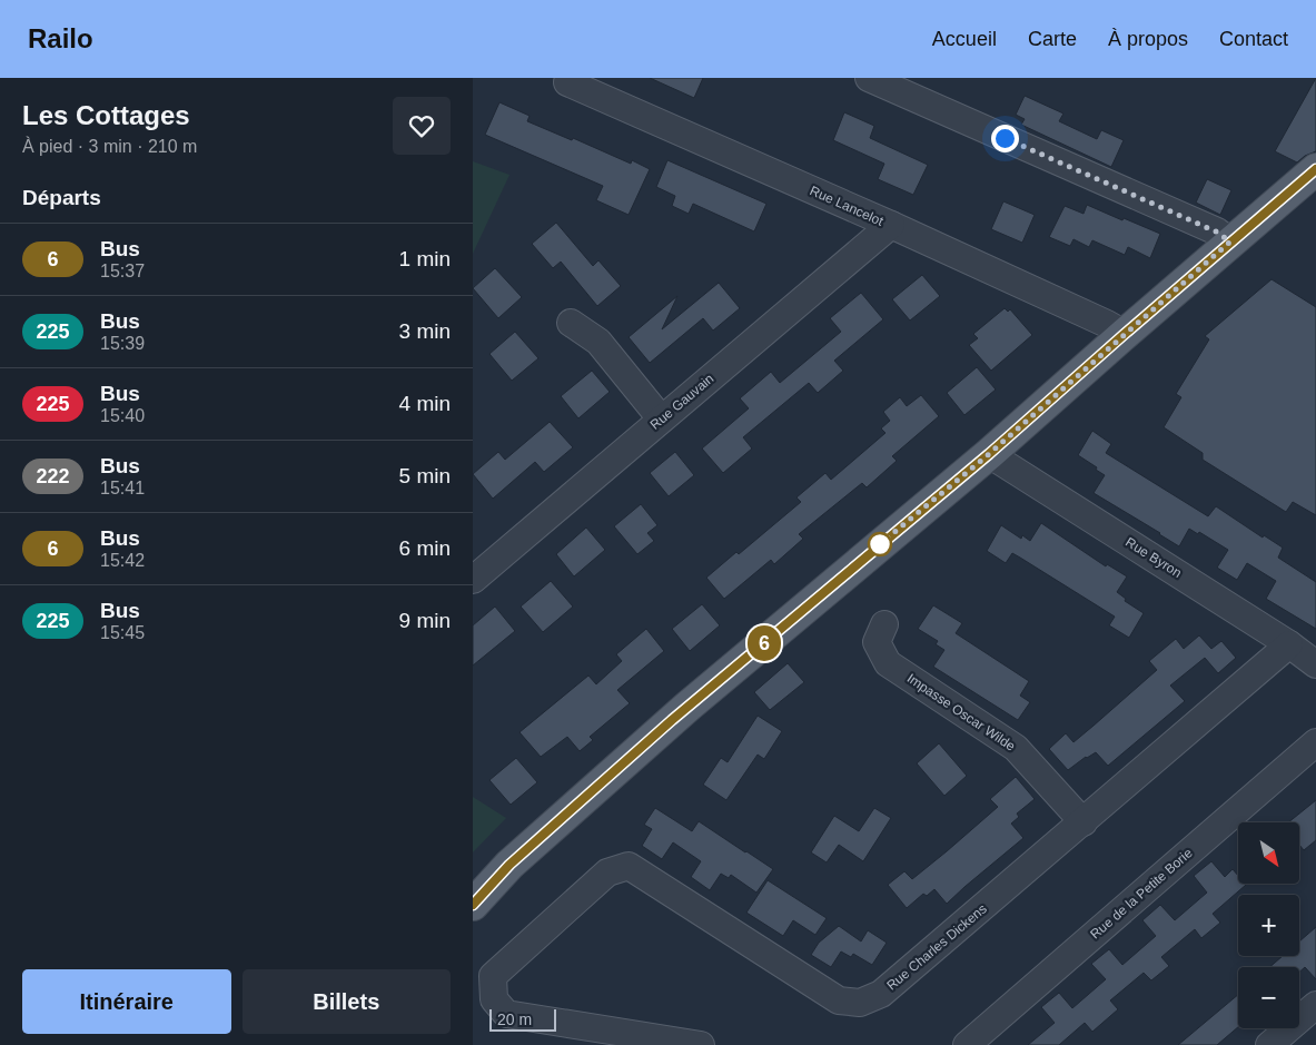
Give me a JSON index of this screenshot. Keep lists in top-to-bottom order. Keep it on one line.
{"streets":{"street":["Rue Lancelot","Rue Gauvain","Rue Byron","Impasse Oscar Wilde","Rue de la Petite Borie","Rue Charles Dickens"]},"crossings":[["Rue Lancelot","Rue Gauvain"],["Rue Byron","Rue Charles Dickens"],["Impasse Oscar Wilde","Rue Charles Dickens"]],"lines":["bus line 6"],"scale_bar":"20 m","north":"bottom right","page":{"header":"Railo","nav":["Accueil","Carte","À propos","Contact"],"heading":[["Les Cottages","À pied · 3 min · 210 m"],"Départs"],"on_map":"6","list":[{"mark":"6","name":"Bus","note":"15:37","value":"1 min"},{"mark":"225","name":"Bus","note":"15:39","value":"3 min"},{"mark":"225","name":"Bus","note":"15:40","value":"4 min"},{"mark":"222","name":"Bus","note":"15:41","value":"5 min"},{"mark":"6","name":"Bus","note":"15:42","value":"6 min"},{"mark":"225","name":"Bus","note":"15:45","value":"9 min"}],"map_buttons":["+","−"],"buttons":["Itinéraire","Billets"],"scale":"20 m"}}
